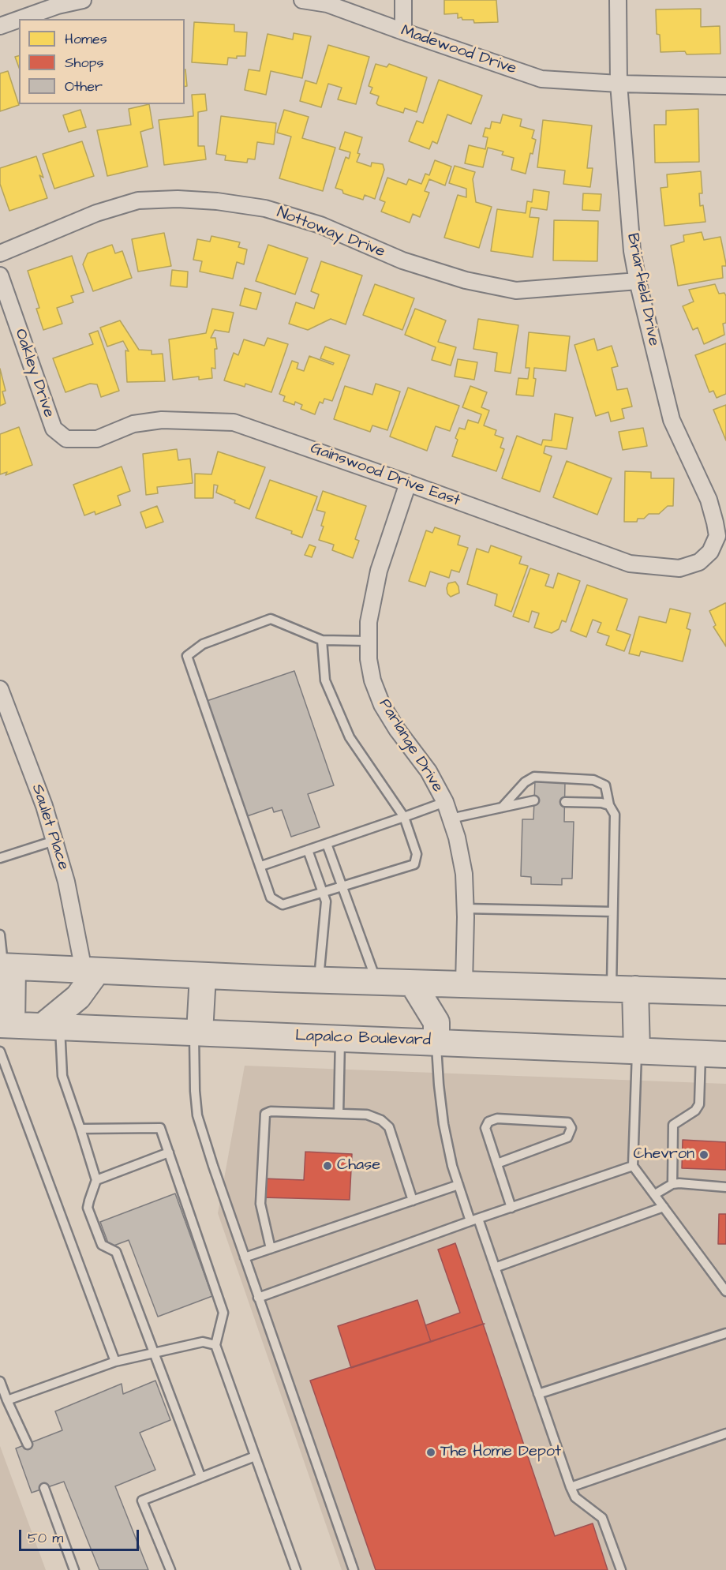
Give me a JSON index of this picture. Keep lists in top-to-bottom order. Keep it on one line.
{"streets":{"main road":["Lapalco Boulevard"],"street":["Madewood Drive","Nottoway Drive","Briarfield Drive","Oakley Drive","Gainswood Drive East","Parlange Drive","Saulet Place"]},"crossings":[["Madewood Drive","Briarfield Drive"],["Nottoway Drive","Briarfield Drive"],["Briarfield Drive","Gainswood Drive East"],["Oakley Drive","Gainswood Drive East"],["Gainswood Drive East","Parlange Drive"]],"places":["Chevron","Chase","The Home Depot"],"legend":["Homes","Shops","Other"],"scale_bar":"50 m"}
